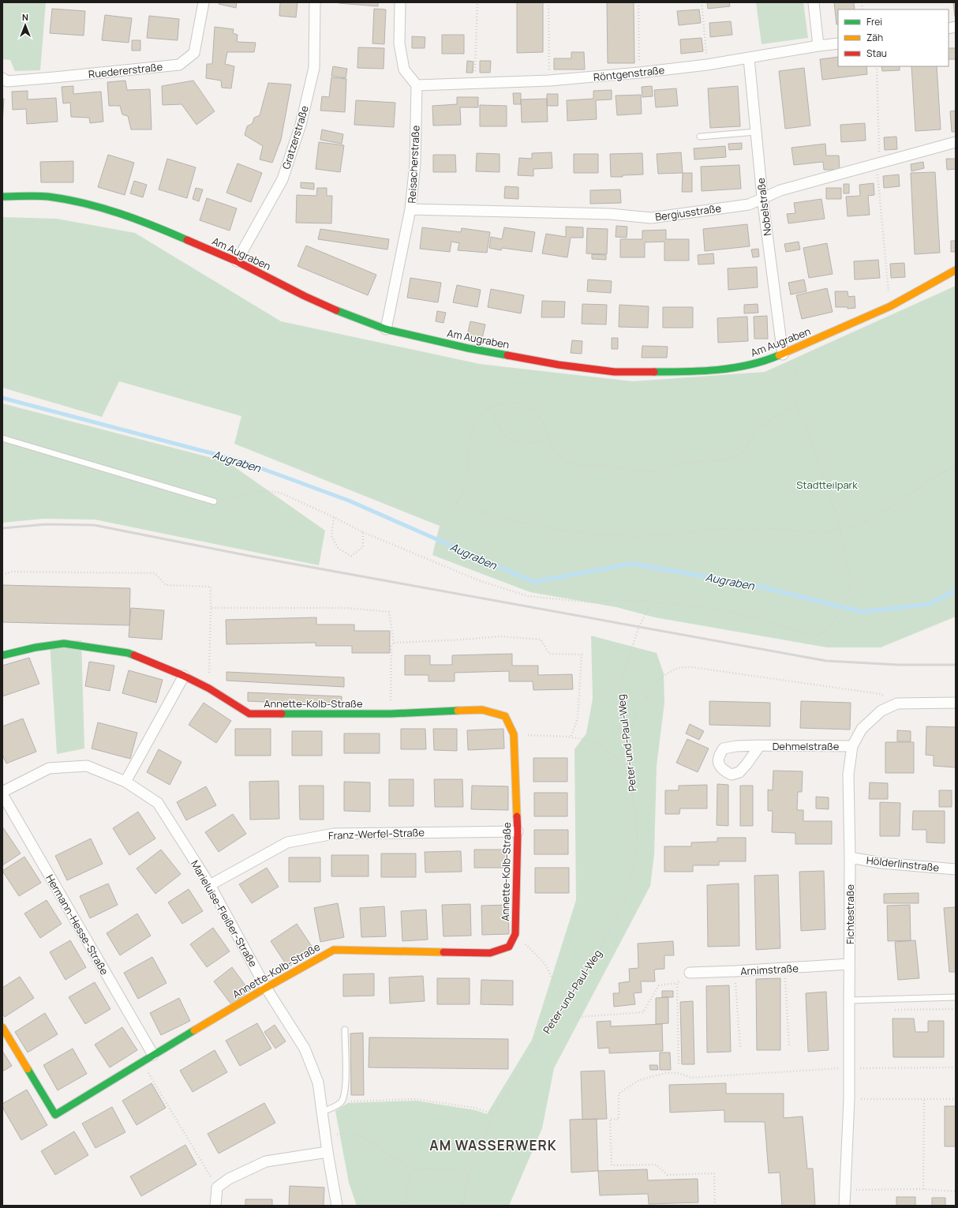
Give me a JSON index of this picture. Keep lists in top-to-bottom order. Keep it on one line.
{"streets":{"street":["Ruedererstraße","Röntgenstraße","Gratzerstraße","Reisacherstraße","Nobelstraße","Bergiusstraße","Am Augraben","Annette-Kolb-Straße","Dehmelstraße","Franz-Werfel-Straße","Hölderlinstraße","Marieluise-Fleißer-Straße","Fichtestraße","Hermann-Hesse-Straße","Arnimstraße"],"path":["Peter-und-Paul-Weg"]},"crossings":[["Röntgenstraße","Reisacherstraße"],["Röntgenstraße","Nobelstraße"],["Gratzerstraße","Am Augraben"],["Reisacherstraße","Bergiusstraße"],["Reisacherstraße","Am Augraben"],["Nobelstraße","Bergiusstraße"],["Nobelstraße","Am Augraben"],["Annette-Kolb-Straße","Franz-Werfel-Straße"],["Annette-Kolb-Straße","Marieluise-Fleißer-Straße"],["Annette-Kolb-Straße","Hermann-Hesse-Straße"],["Dehmelstraße","Fichtestraße"],["Franz-Werfel-Straße","Marieluise-Fleißer-Straße"],["Hölderlinstraße","Fichtestraße"],["Fichtestraße","Arnimstraße"]],"districts":["AM WASSERWERK"],"water":["Augraben"],"parks":["Stadtteilpark"],"legend":["Frei","Zäh","Stau"],"north":"top"}
